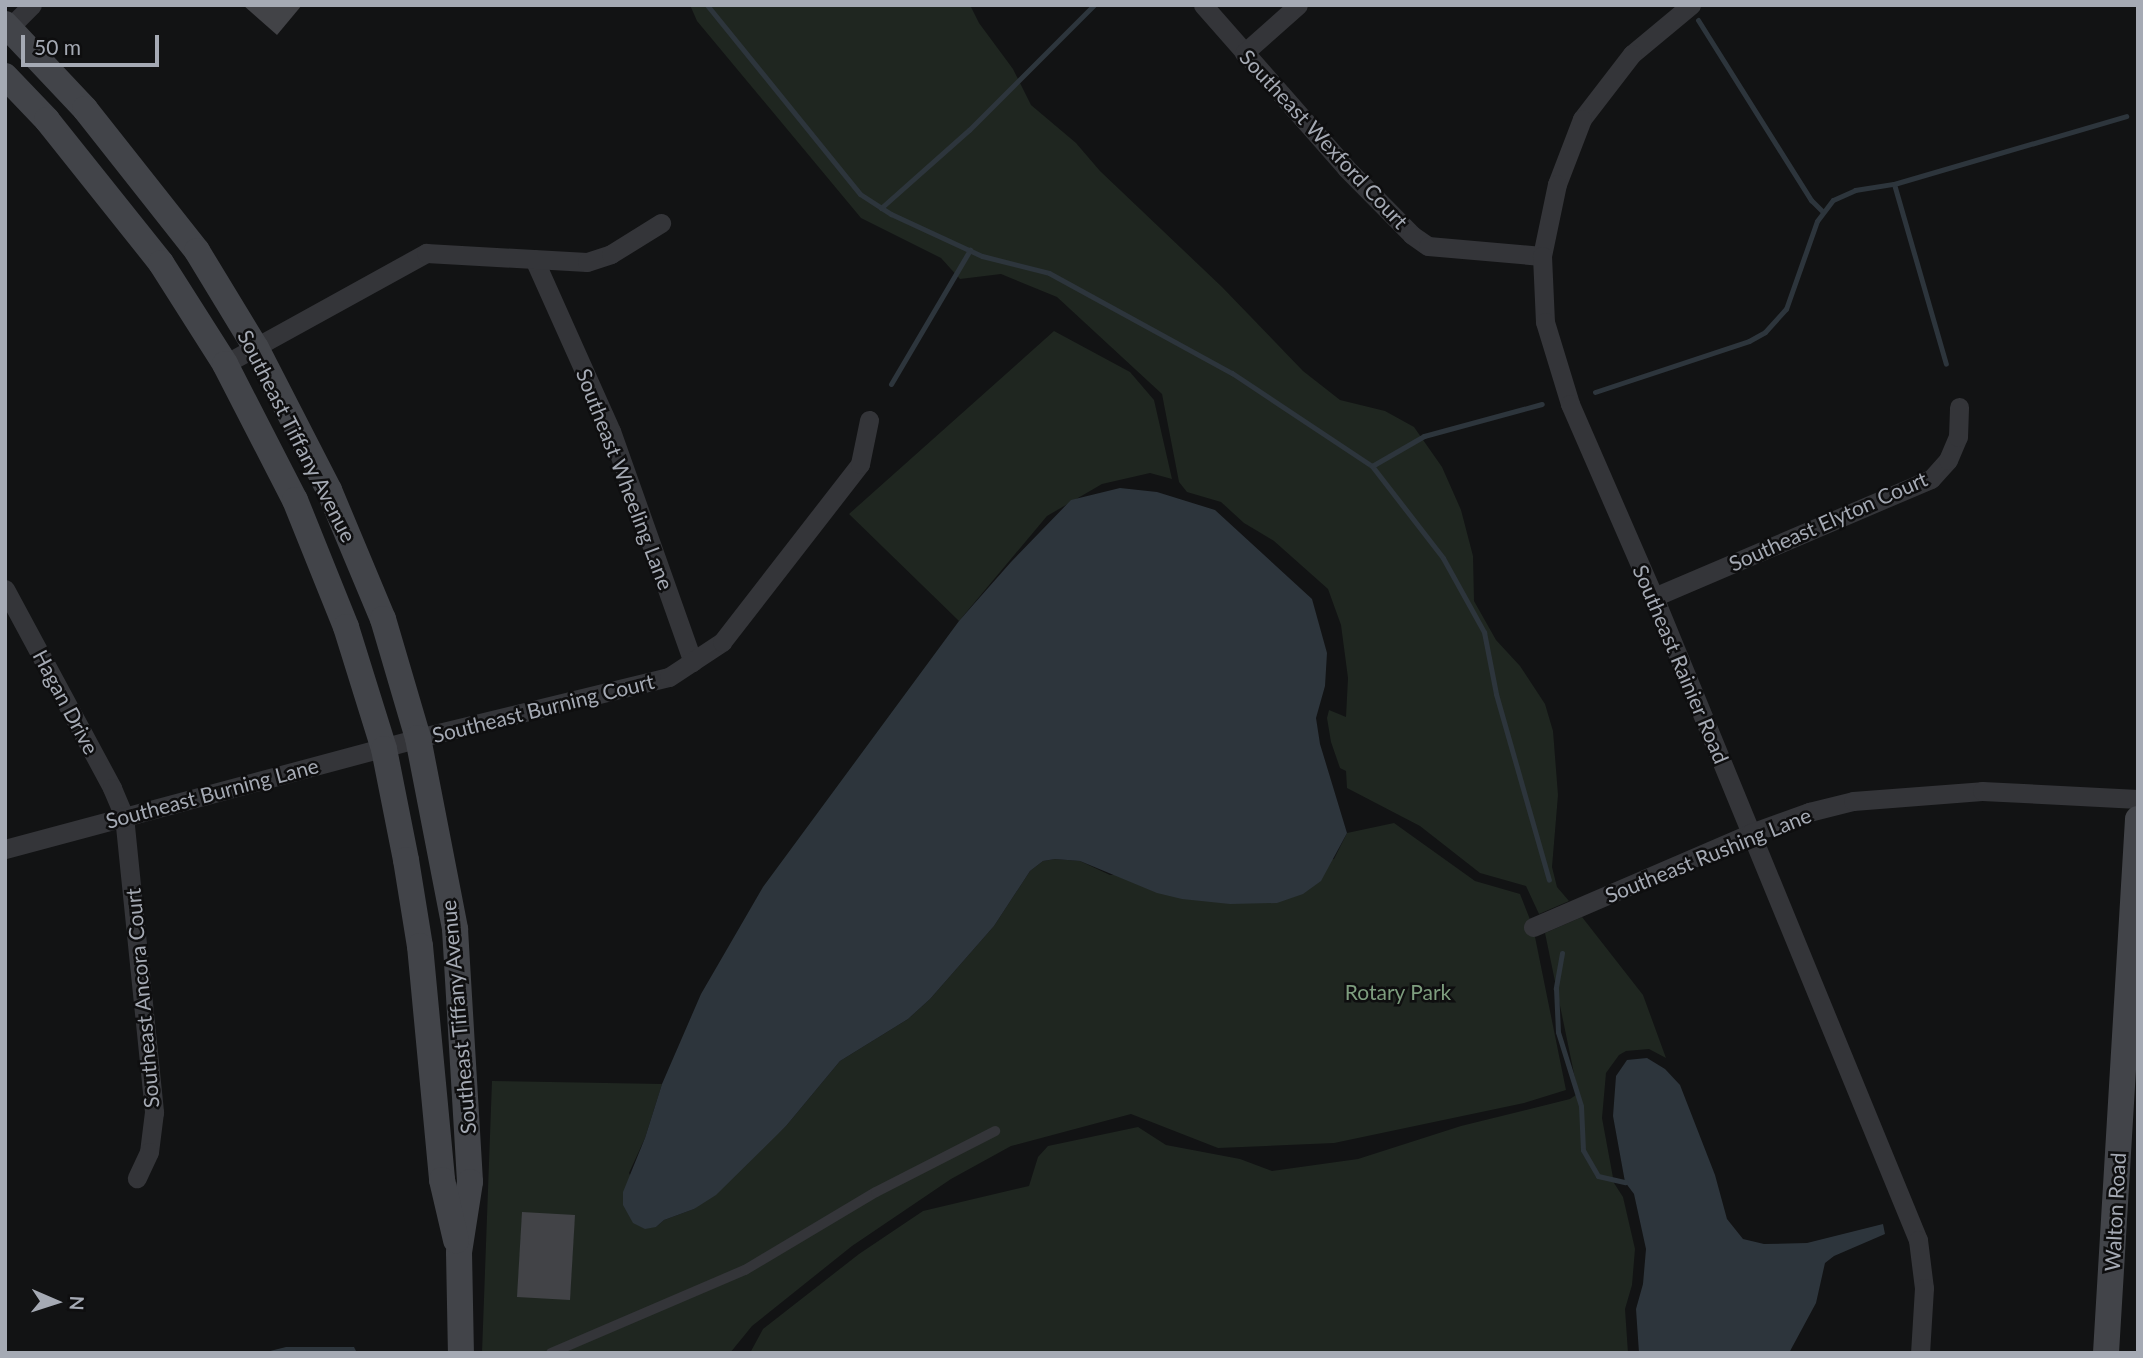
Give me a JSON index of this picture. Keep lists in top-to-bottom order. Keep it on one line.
{"streets":{"street":["Southeast Wexford Court","Southeast Tiffany Avenue","Southeast Wheeling Lane","Southeast Elyton Court","Southeast Rainier Road","Hagan Drive","Southeast Burning Court","Southeast Burning Lane","Southeast Rushing Lane","Southeast Ancora Court","Walton Road"]},"crossings":[["Southeast Wexford Court","Southeast Rainier Road"],["Southeast Tiffany Avenue","Southeast Burning Court"],["Southeast Tiffany Avenue","Southeast Burning Lane"],["Southeast Wheeling Lane","Southeast Burning Court"],["Southeast Elyton Court","Southeast Rainier Road"],["Southeast Rainier Road","Southeast Rushing Lane"],["Hagan Drive","Southeast Burning Lane"],["Hagan Drive","Southeast Ancora Court"],["Southeast Burning Court","Southeast Burning Lane"],["Southeast Burning Lane","Southeast Ancora Court"]],"parks":["Rotary Park"],"scale_bar":"50 m","north":"right"}
